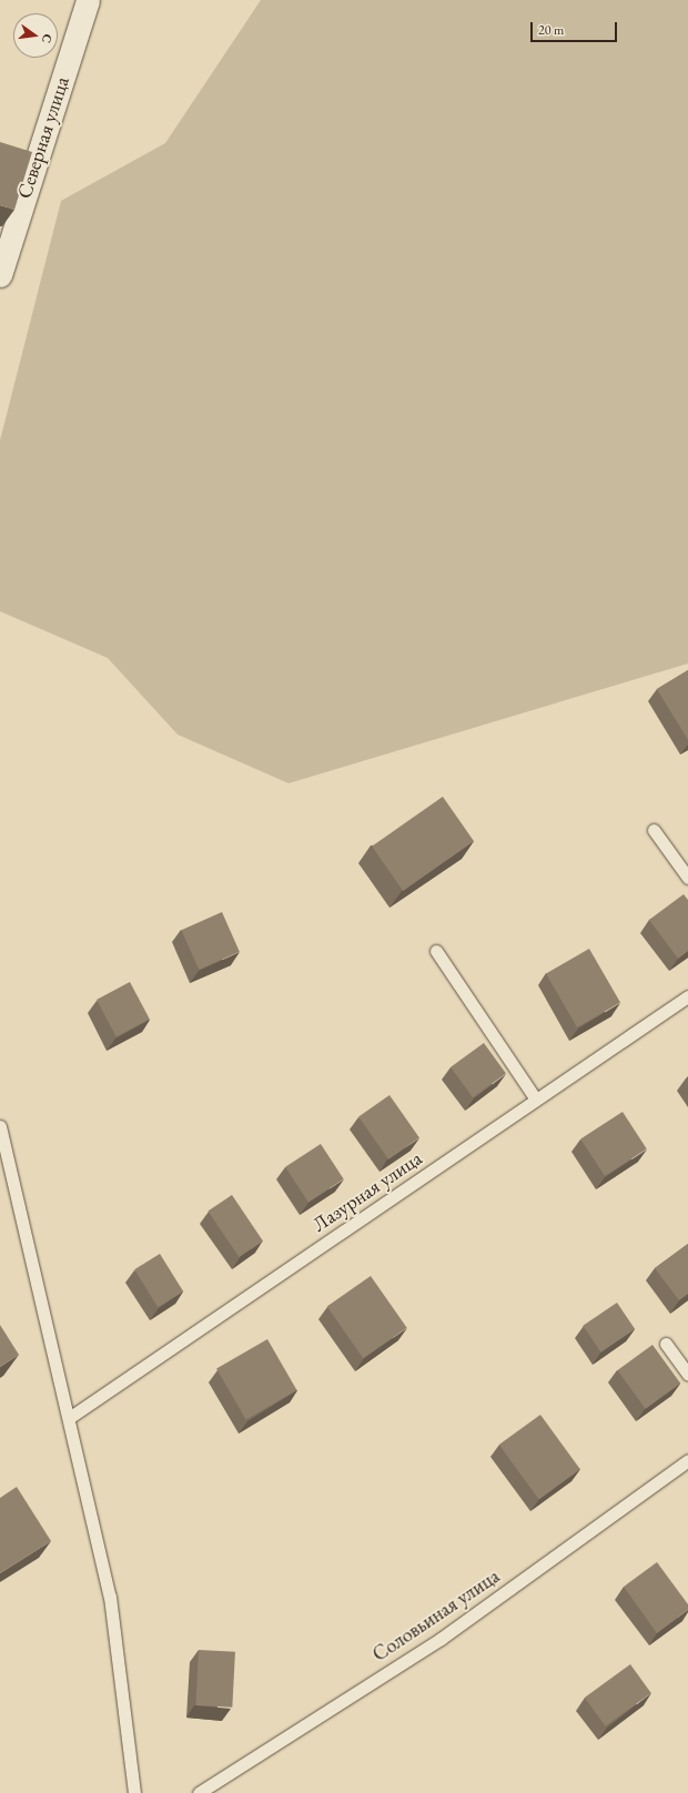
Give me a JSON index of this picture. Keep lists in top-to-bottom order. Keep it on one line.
{"streets":{"street":["Северная улица"],"lane":["Лазурная улица","Соловьиная улица"]},"scale_bar":"20 m","north":"right"}
